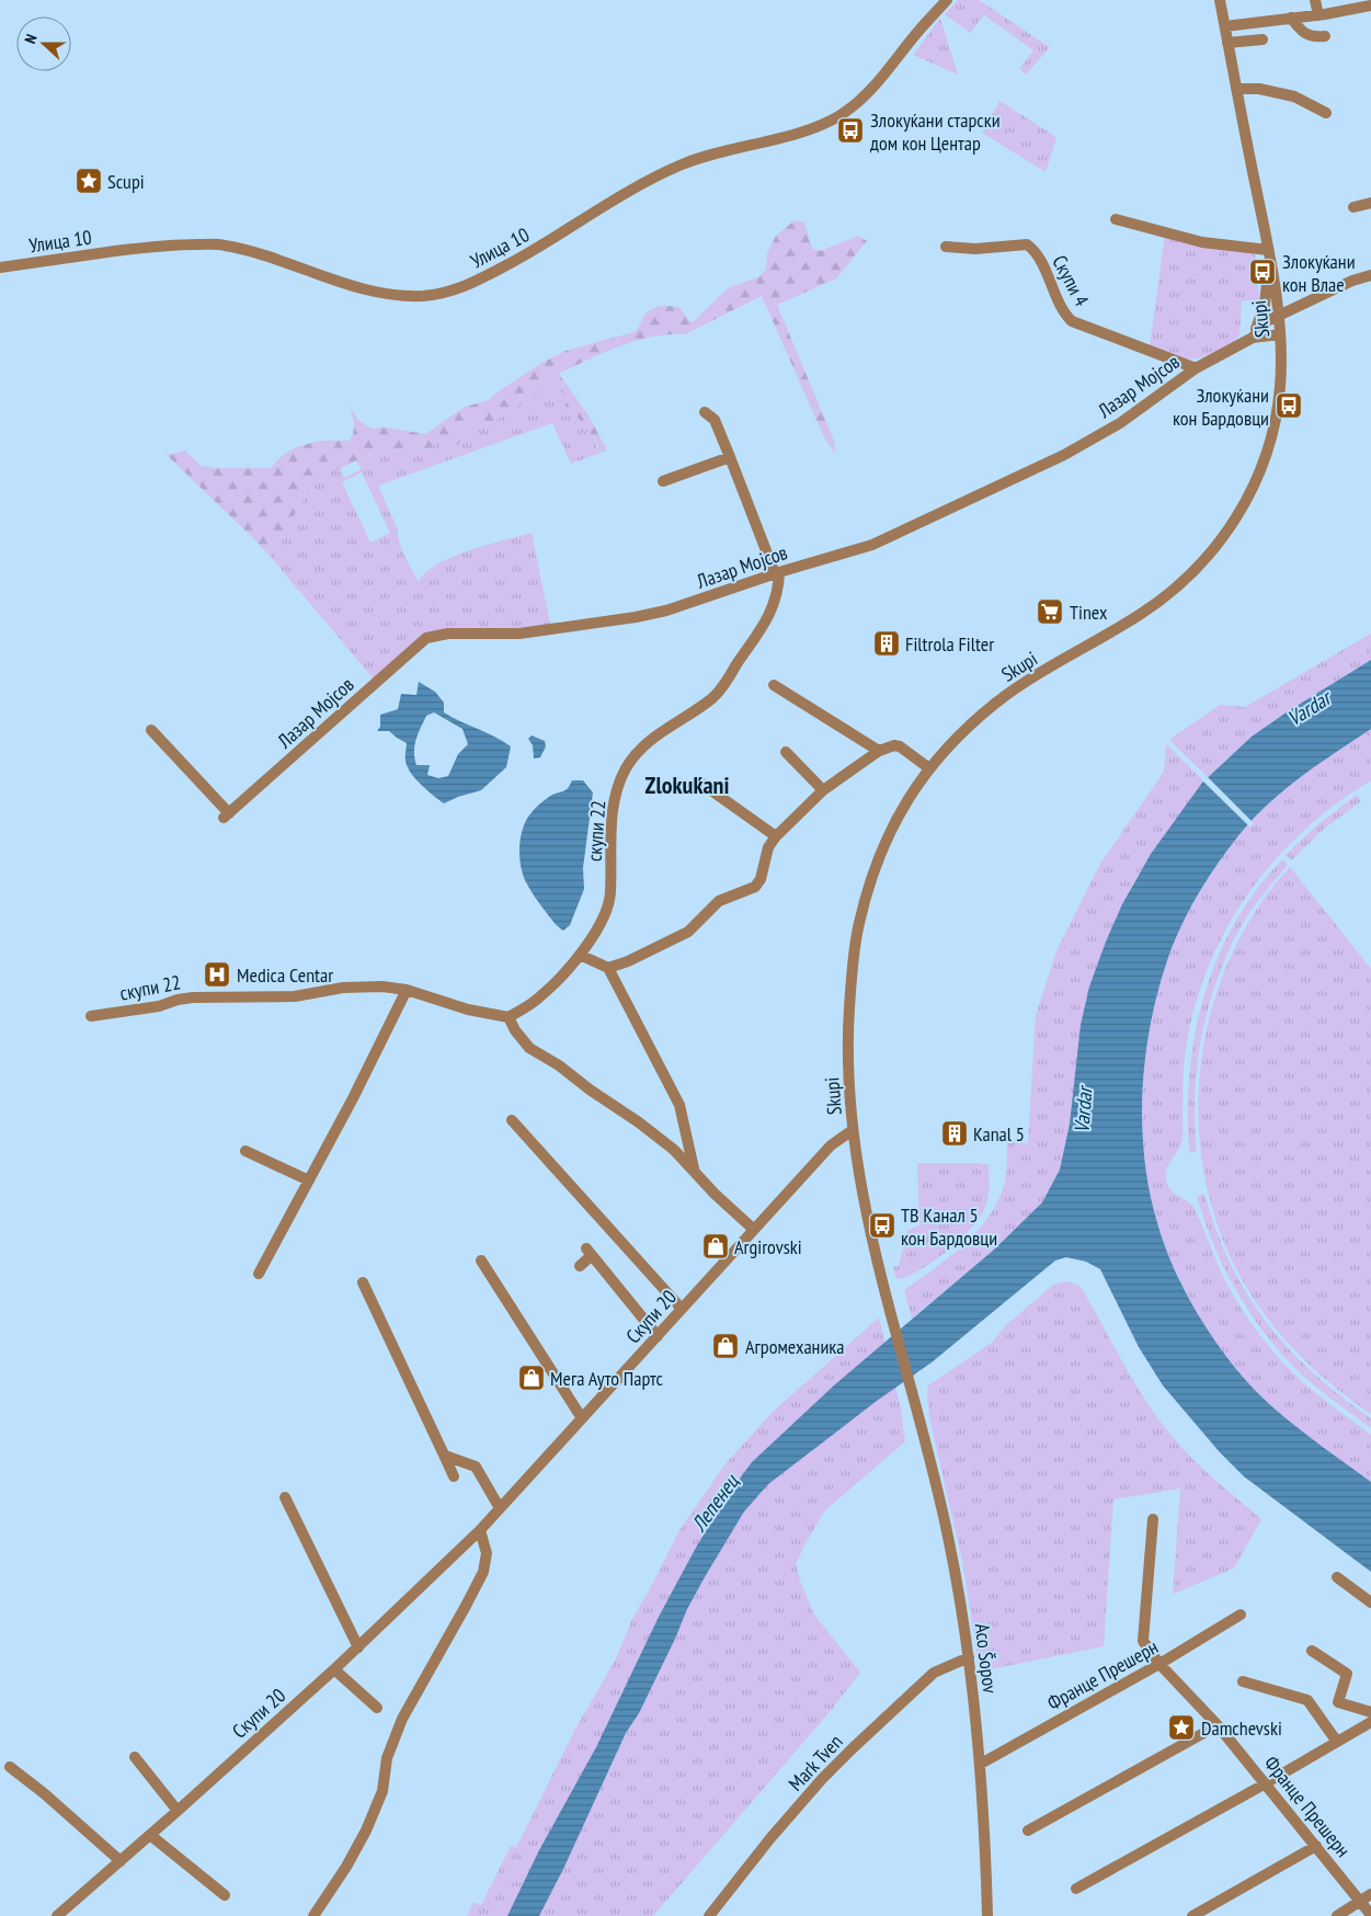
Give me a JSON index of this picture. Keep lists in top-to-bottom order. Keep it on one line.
{"streets":{"street":["Улица 10","Cкупи 4","Skupi","Лазар Мојсов","скупи 22","Скупи 20","Aco Šopov","Франце Прешерн","Mark Tven","Францe Прешерн"]},"crossings":[["Cкупи 4","Лазар Мојсов"],["Skupi","Лазар Мојсов"],["Skupi","Скупи 20"],["Skupi","Aco Šopov"],["Лазар Мојсов","скупи 22"],["Aco Šopov","Франце Прешерн"],["Aco Šopov","Mark Tven"],["Франце Прешерн","Францe Прешерн"]],"districts":["Zlokuḱani"],"water":["Vardar","Лепенец"],"places":{"bus stop":["Злокуќани старски дом кон Центар","Злокуќани кон Влае","Злокуќани кон Бардовци","ТВ Канал 5 кон Бардовци"],"place":["Scupi","Damchevski"],"supermarket":["Tinex"],"building":["Filtrola Filter","Kanal 5"],"hospital":["Medica Centar"],"shop":["Argirovski","Агромеханика","Мега Ауто Партс"]},"north":"left"}
